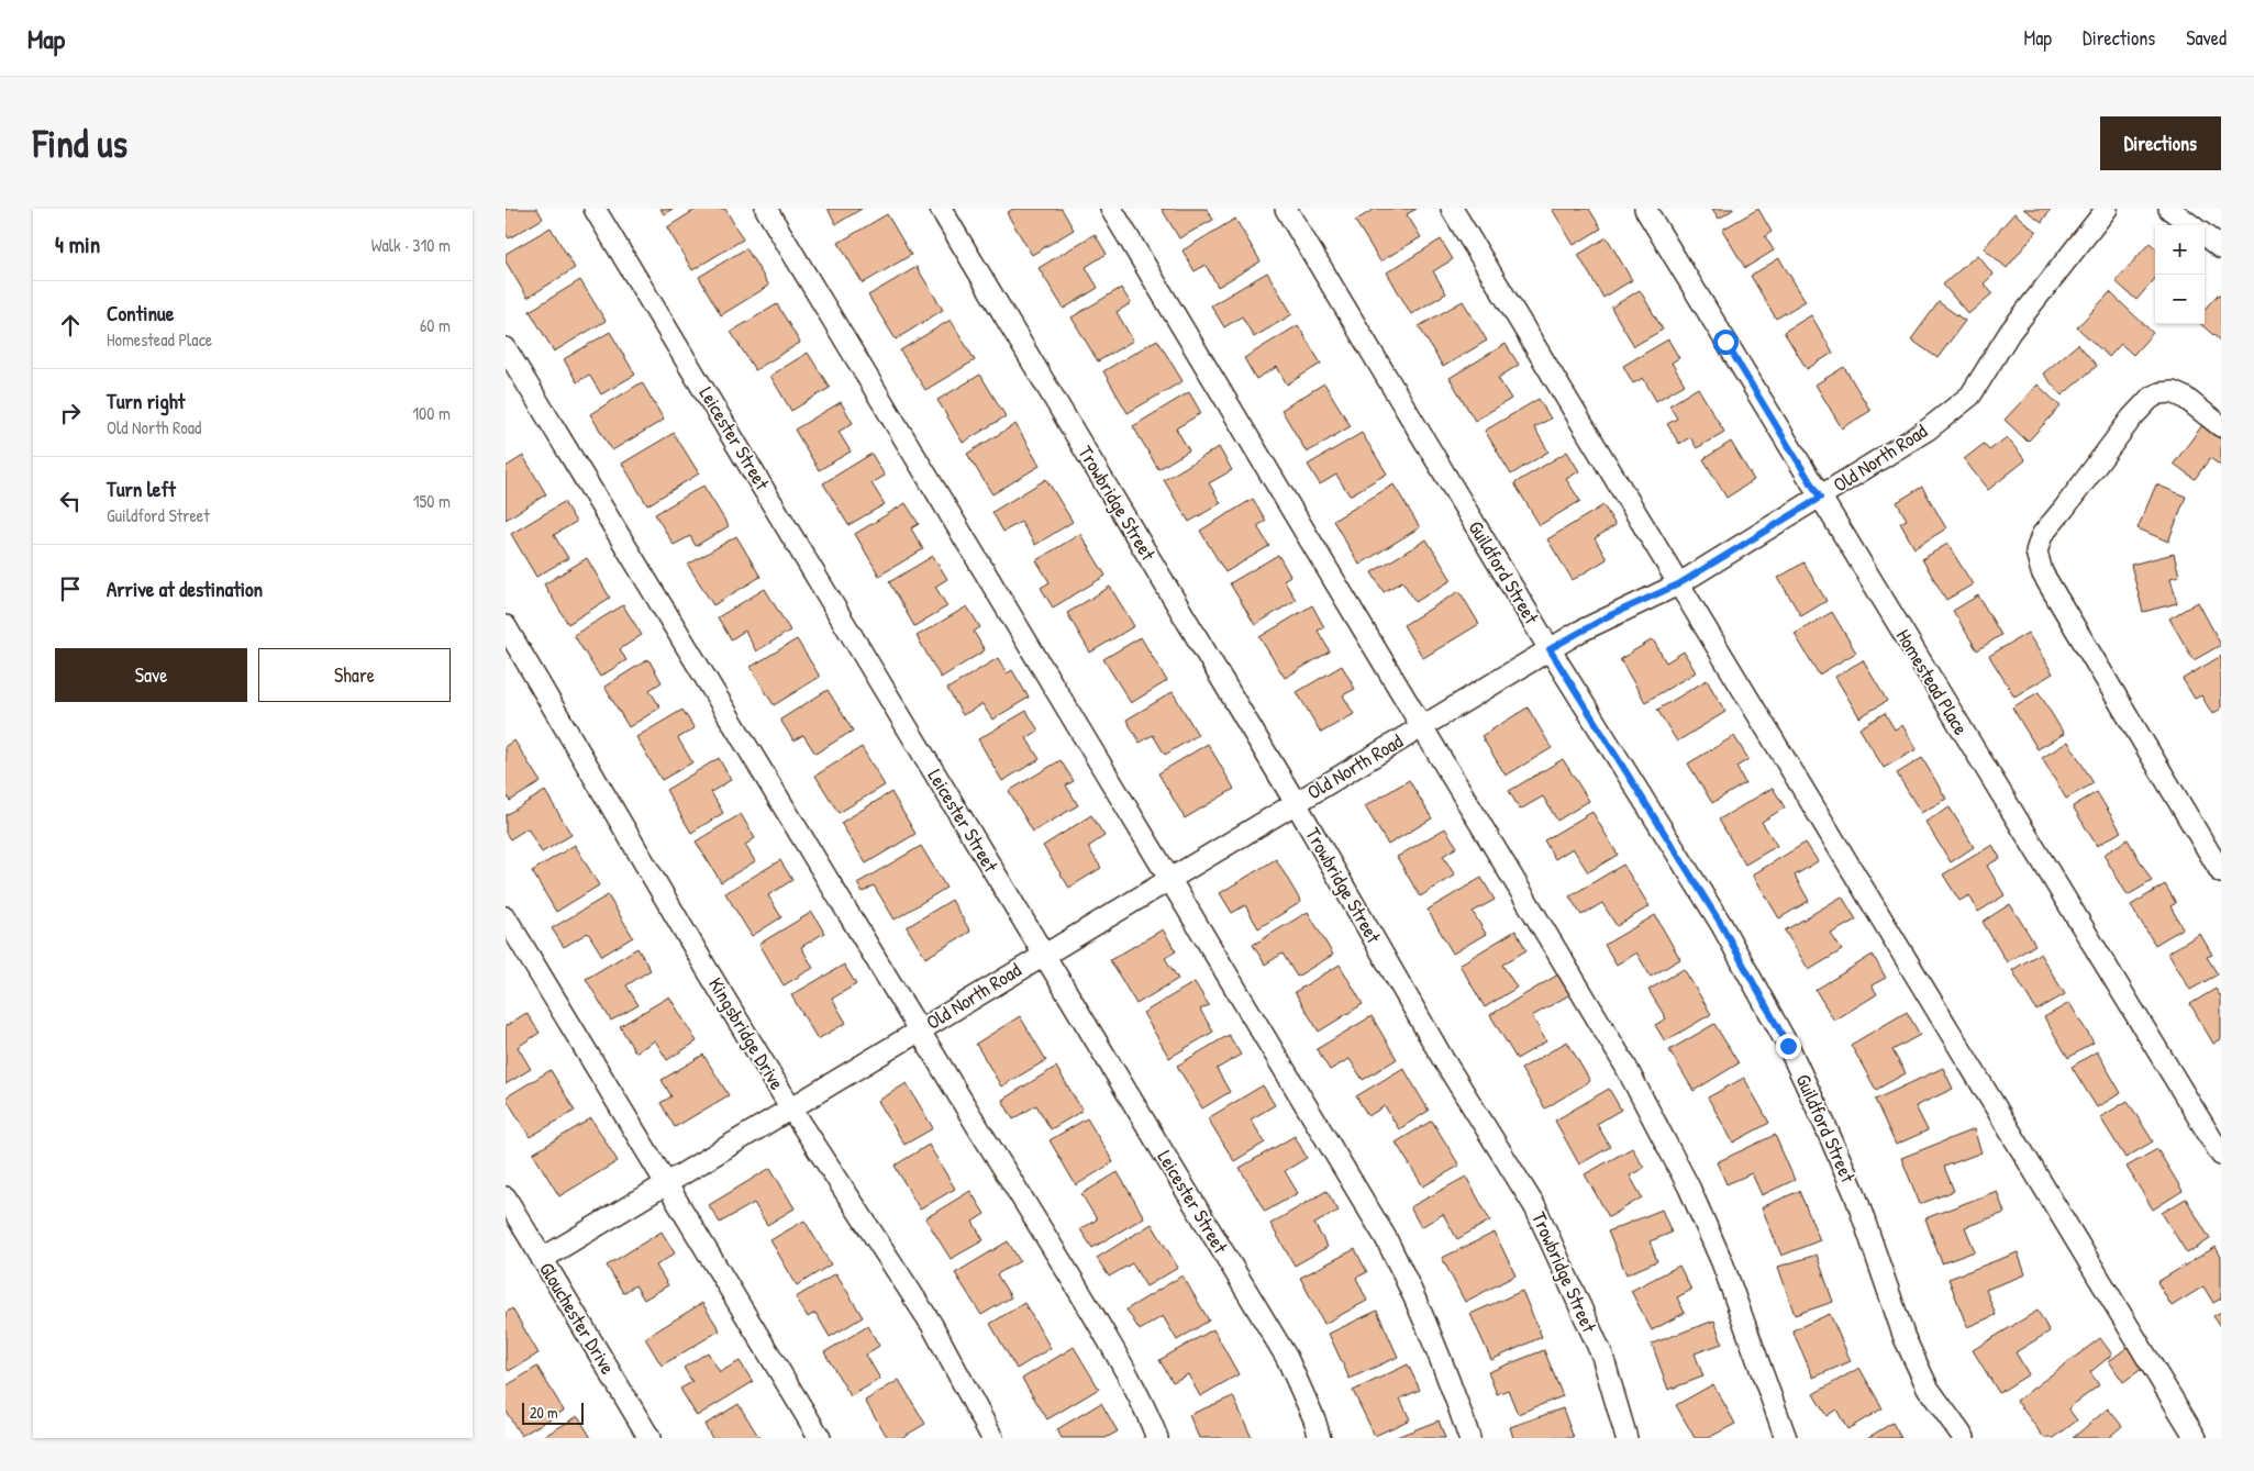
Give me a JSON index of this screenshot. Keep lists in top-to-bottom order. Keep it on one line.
{"streets":{"street":["Leicester Street","Old North Road","Trowbridge Street","Guildford Street","Homestead Place","Kingsbridge Drive","Glouchester Drive"]},"crossings":[["Leicester Street","Old North Road"],["Old North Road","Trowbridge Street"],["Old North Road","Guildford Street"],["Old North Road","Homestead Place"],["Old North Road","Kingsbridge Drive"],["Old North Road","Glouchester Drive"]],"scale_bar":"20 m","page":{"header":"Map","nav":["Map","Directions","Saved"],"buttons":["Directions",["Save","Share"]],"title":"Find us","heading":["4 min","Walk · 310 m"],"map_buttons":["+","−"],"list":[["Continue","Homestead Place","60 m"],["Turn right","Old North Road","100 m"],["Turn left","Guildford Street","150 m"],"Arrive at destination"],"scale":"20 m"}}
